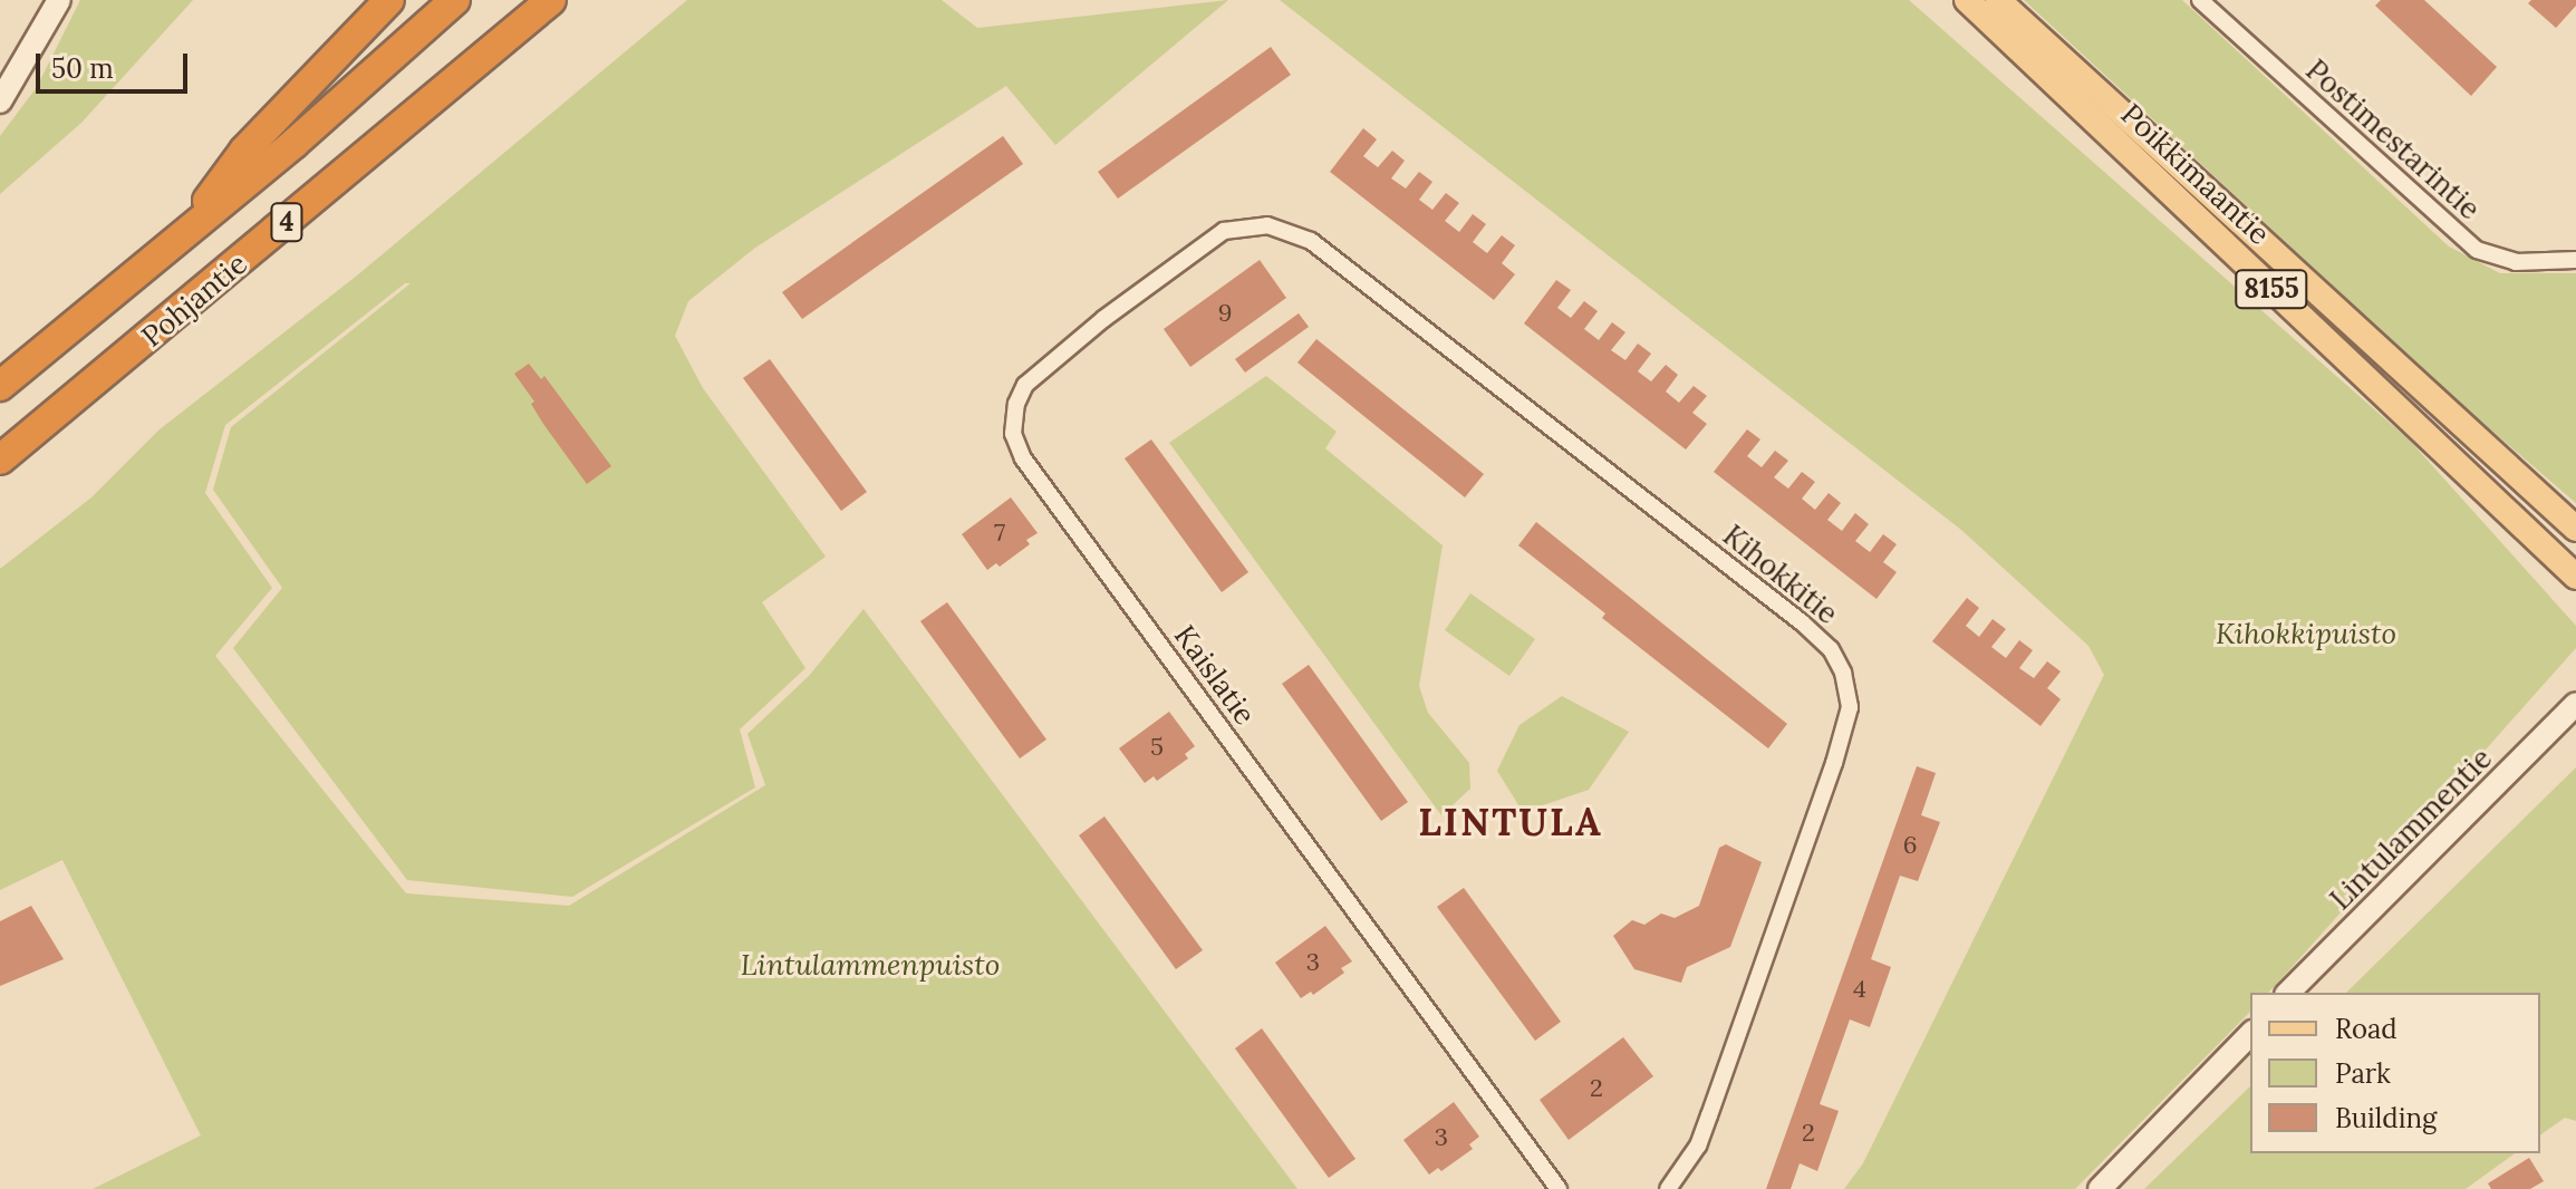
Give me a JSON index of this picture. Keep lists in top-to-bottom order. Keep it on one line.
{"streets":{"highway":["4","Pohjantie"],"main road":["Poikkimaantie","8155"],"street":["Postimestarintie","Kihokkitie","Kaislatie","Lintulammentie"]},"crossings":[["Kihokkitie","Kaislatie"]],"districts":["LINTULA"],"parks":["Kihokkipuisto","Lintulammenpuisto"],"house_numbers":["9","7","5","6","3","4","2","2","3"],"legend":["Road","Park","Building"],"scale_bar":"50 m"}
